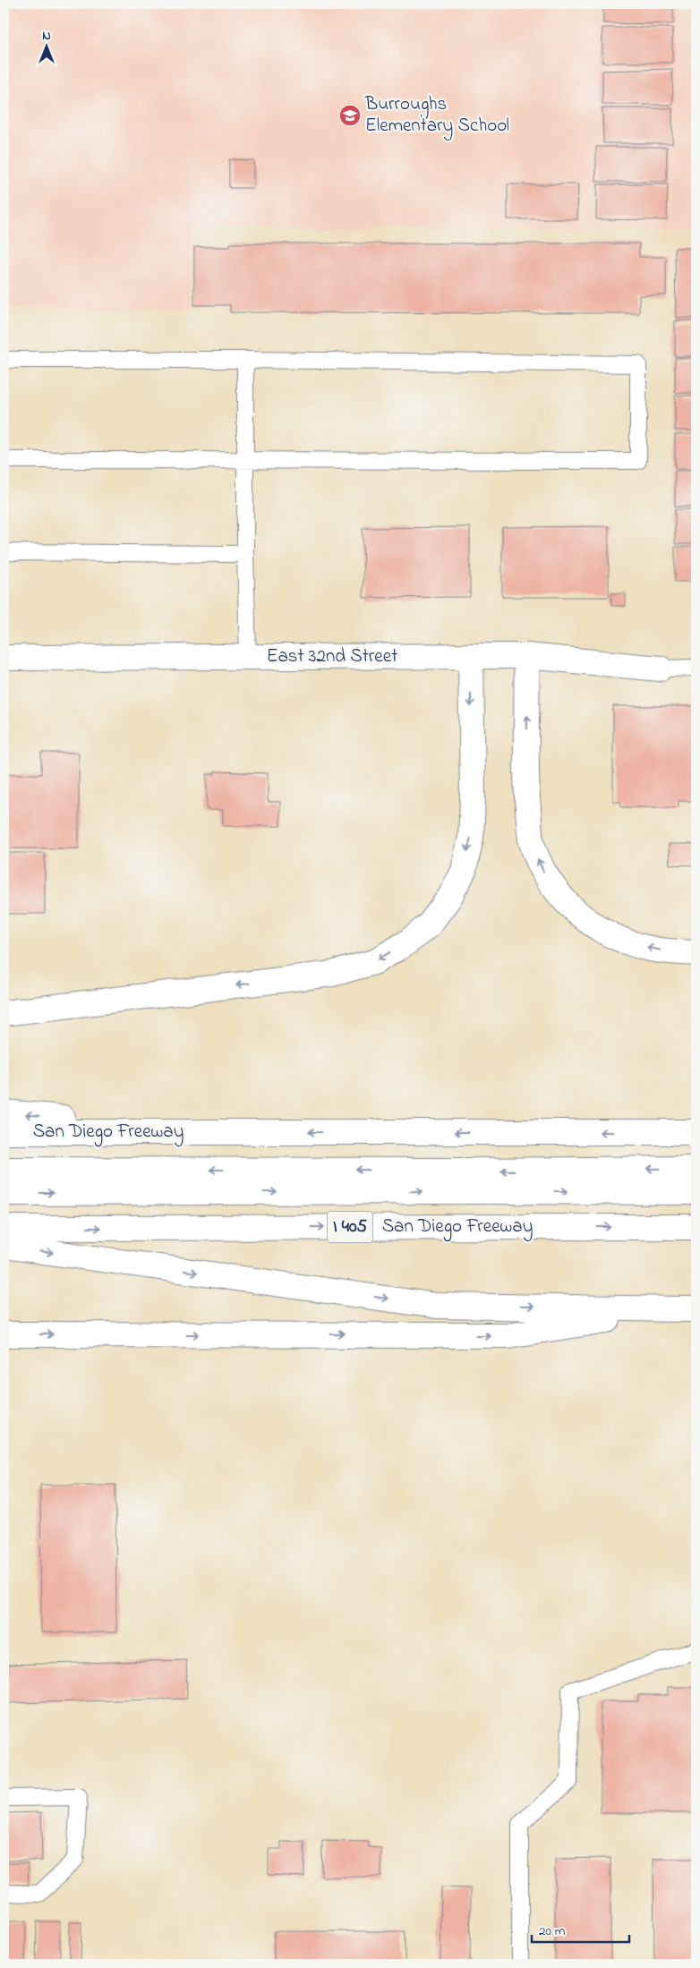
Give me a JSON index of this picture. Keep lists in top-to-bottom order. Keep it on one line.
{"streets":{"main road":["East 32nd Street","San Diego Freeway","I 405"]},"places":{"school or university":["Burroughs Elementary School"]},"scale_bar":"20 m","north":"top"}
